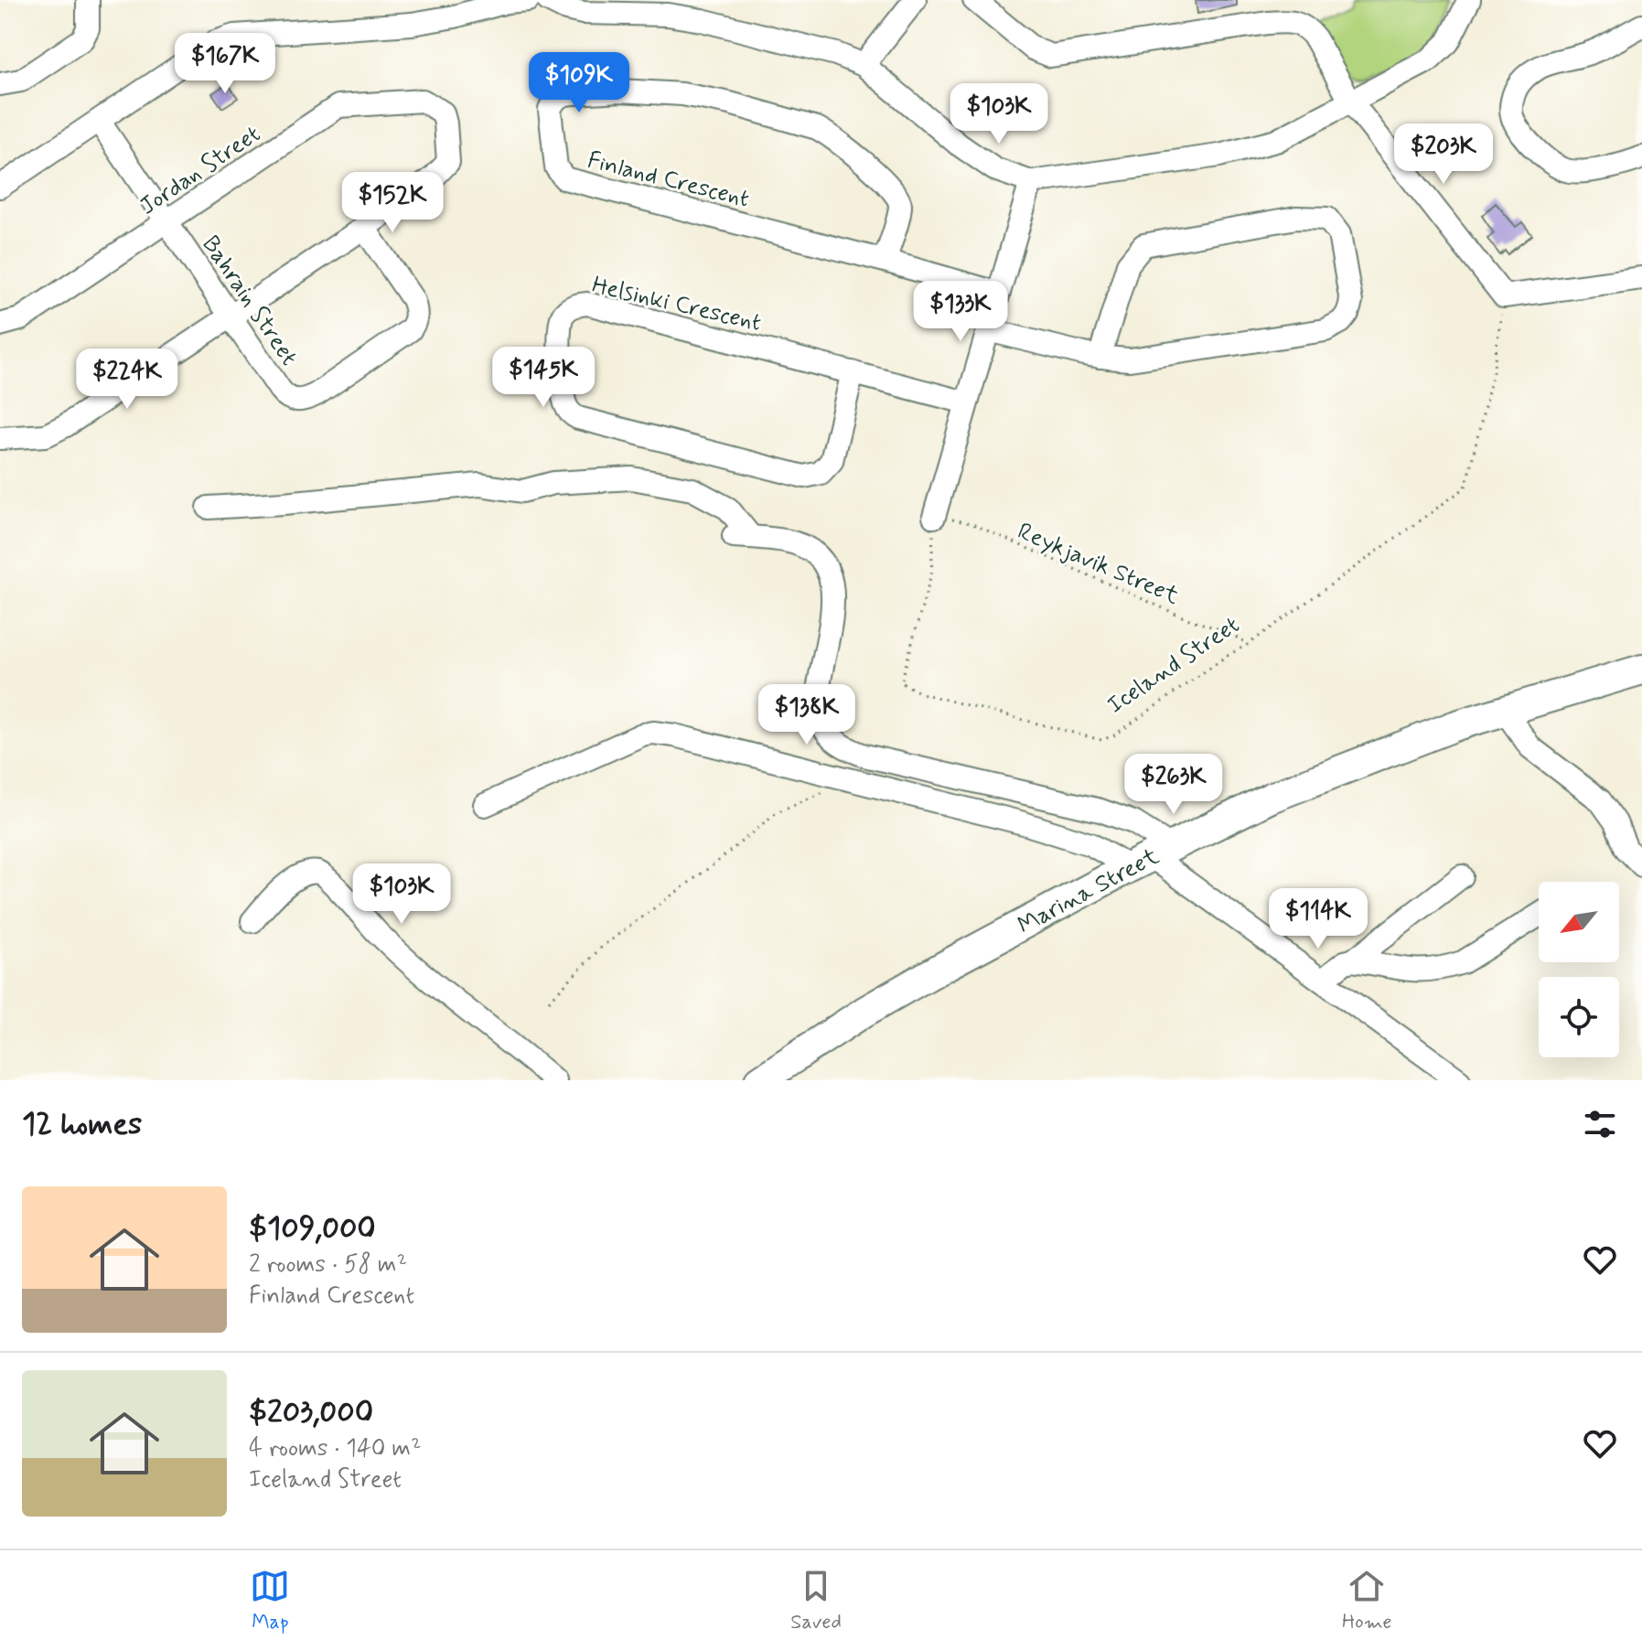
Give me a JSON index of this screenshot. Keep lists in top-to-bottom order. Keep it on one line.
{"streets":{"main road":["Marina Street"],"street":["Jordan Street","Finland Crescent","Bahrain Street","Helsinki Crescent"],"path":["Reykjavik Street","Iceland Street"]},"crossings":[["Jordan Street","Bahrain Street"],["Reykjavik Street","Iceland Street"]],"north":"bottom left","page":{"price":["$167K","$109K","$103K","$203K","$152K","$133K","$145K","$224K","$138K","$263K","$103K","$114K"],"heading":"12 homes","list":[{"name":"$109,000","note":"2 rooms · 58 m² · Finland Crescent"},{"name":"$203,000","note":"4 rooms · 140 m² · Iceland Street"}],"tabs":["Map","Saved","Home"]}}
